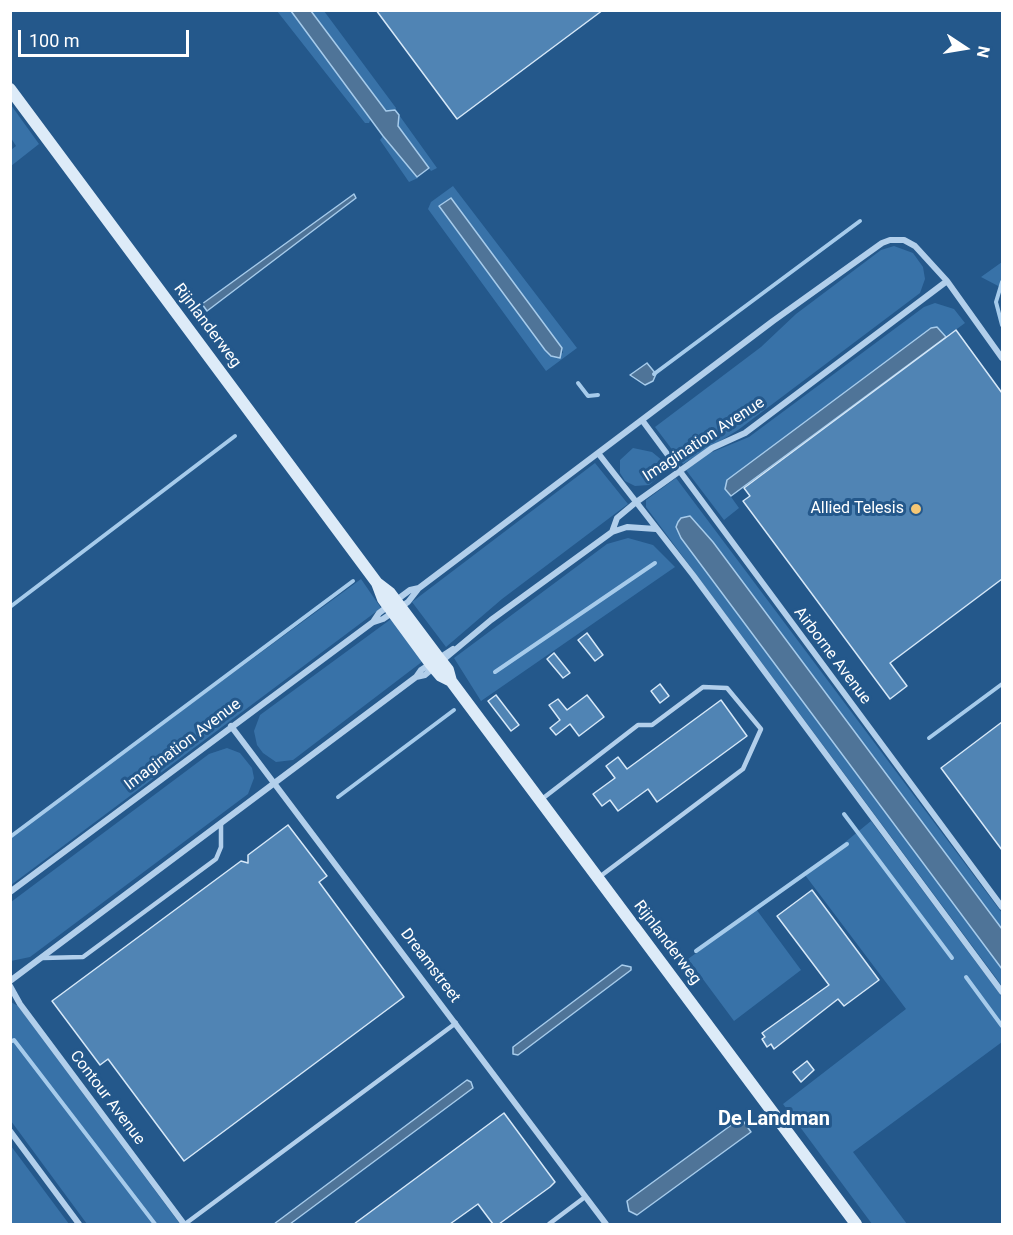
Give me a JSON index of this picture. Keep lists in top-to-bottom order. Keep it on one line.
{"streets":{"street":["Rijnlanderweg","Imagination Avenue","Airborne Avenue","Dreamstreet","Contour Avenue"]},"crossings":[["Rijnlanderweg","Imagination Avenue"],["Imagination Avenue","Airborne Avenue"],["Imagination Avenue","Dreamstreet"],["Imagination Avenue","Contour Avenue"]],"districts":["De Landman"],"places":["Allied Telesis"],"scale_bar":"100 m","north":"right"}
